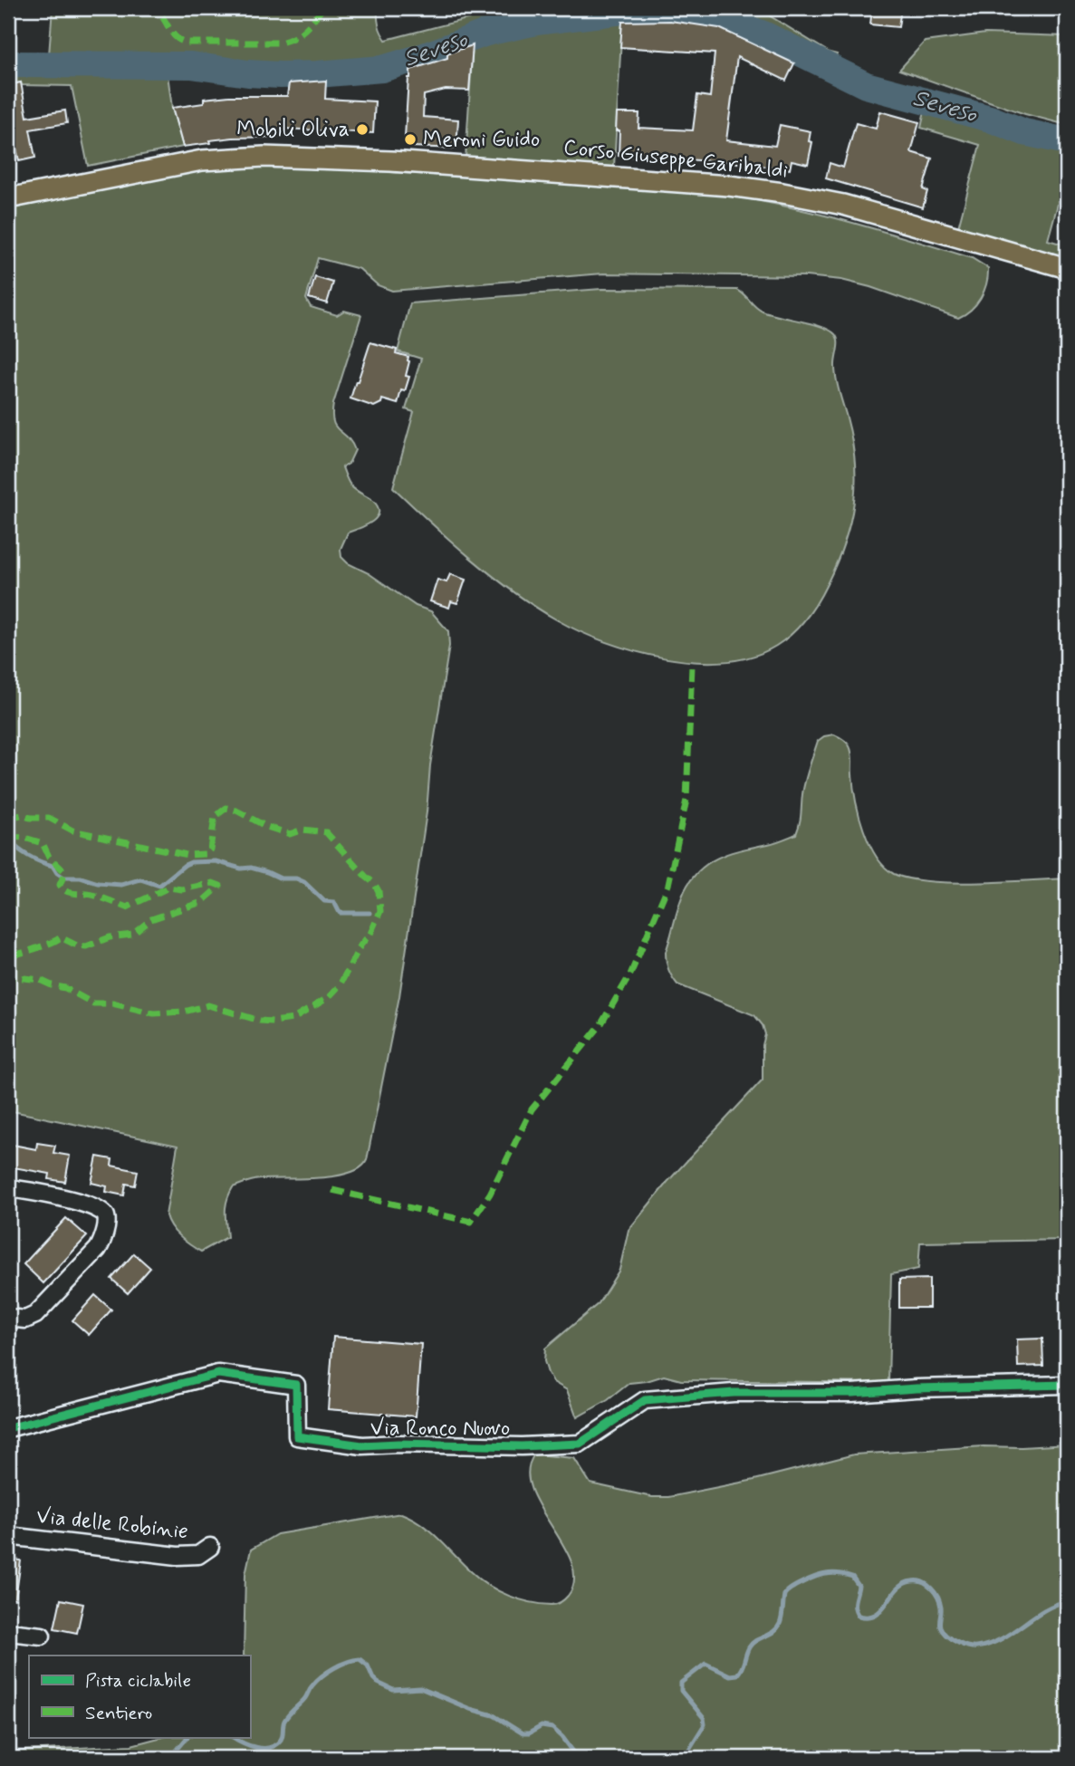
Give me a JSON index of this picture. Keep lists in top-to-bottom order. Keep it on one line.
{"streets":{"main road":["Corso Giuseppe Garibaldi"],"street":["Via Ronco Nuovo","Via delle Robinie"]},"water":["Seveso"],"places":["Mobili Oliva","Meroni Guido"],"legend":["Pista ciclabile","Sentiero"]}
